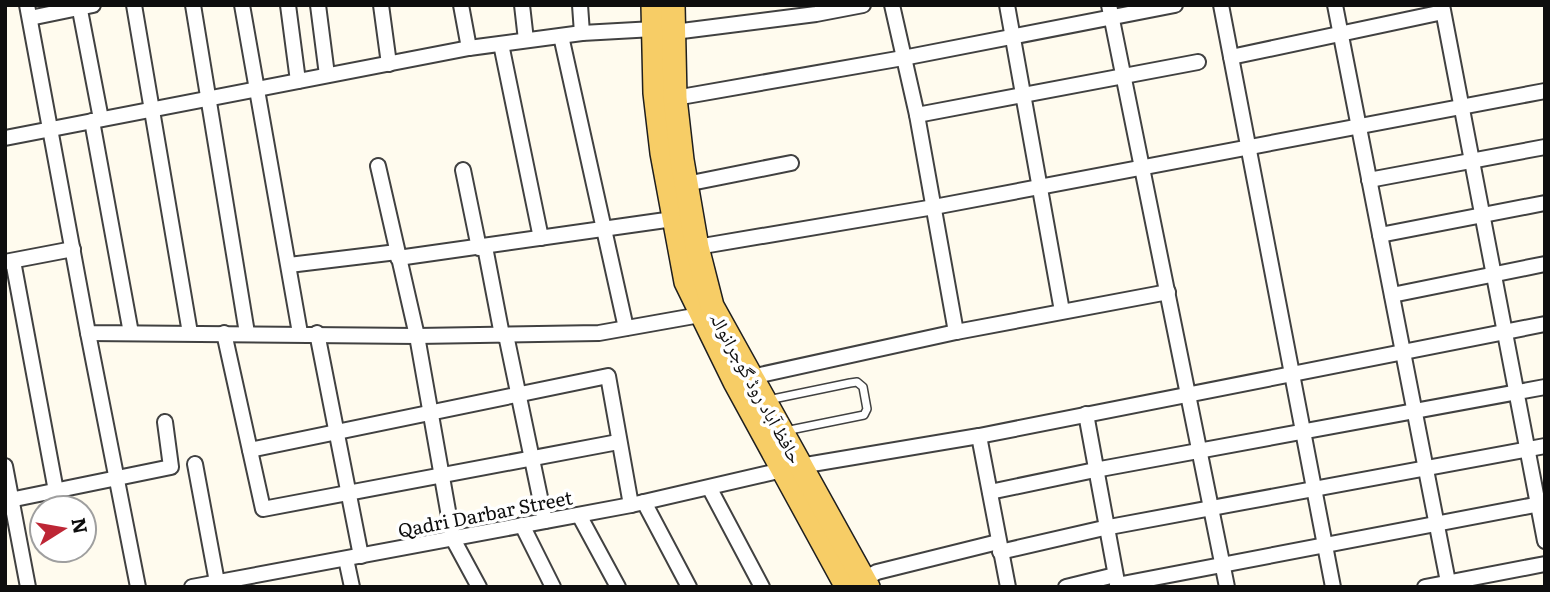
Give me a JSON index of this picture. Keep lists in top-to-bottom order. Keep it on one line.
{"streets":{"main road":["حافظ آباد روڈ گوجرانوالہ"],"street":["Qadri Darbar Street"]},"crossings":[["حافظ آباد روڈ گوجرانوالہ","Qadri Darbar Street"]],"north":"right"}
